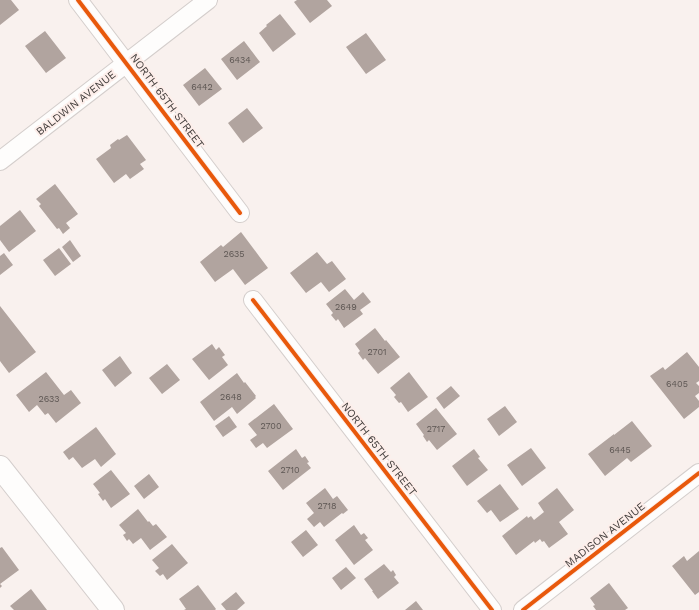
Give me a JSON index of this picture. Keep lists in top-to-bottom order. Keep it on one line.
{"streets":{"street":["NORTH 65TH STREET","BALDWIN AVENUE","MADISON AVENUE"]},"crossings":[["NORTH 65TH STREET","BALDWIN AVENUE"]],"house_numbers":["6434","6442","2635","2649","2701","6405","2648","2633","2700","2717","6445","2710","2718"]}
